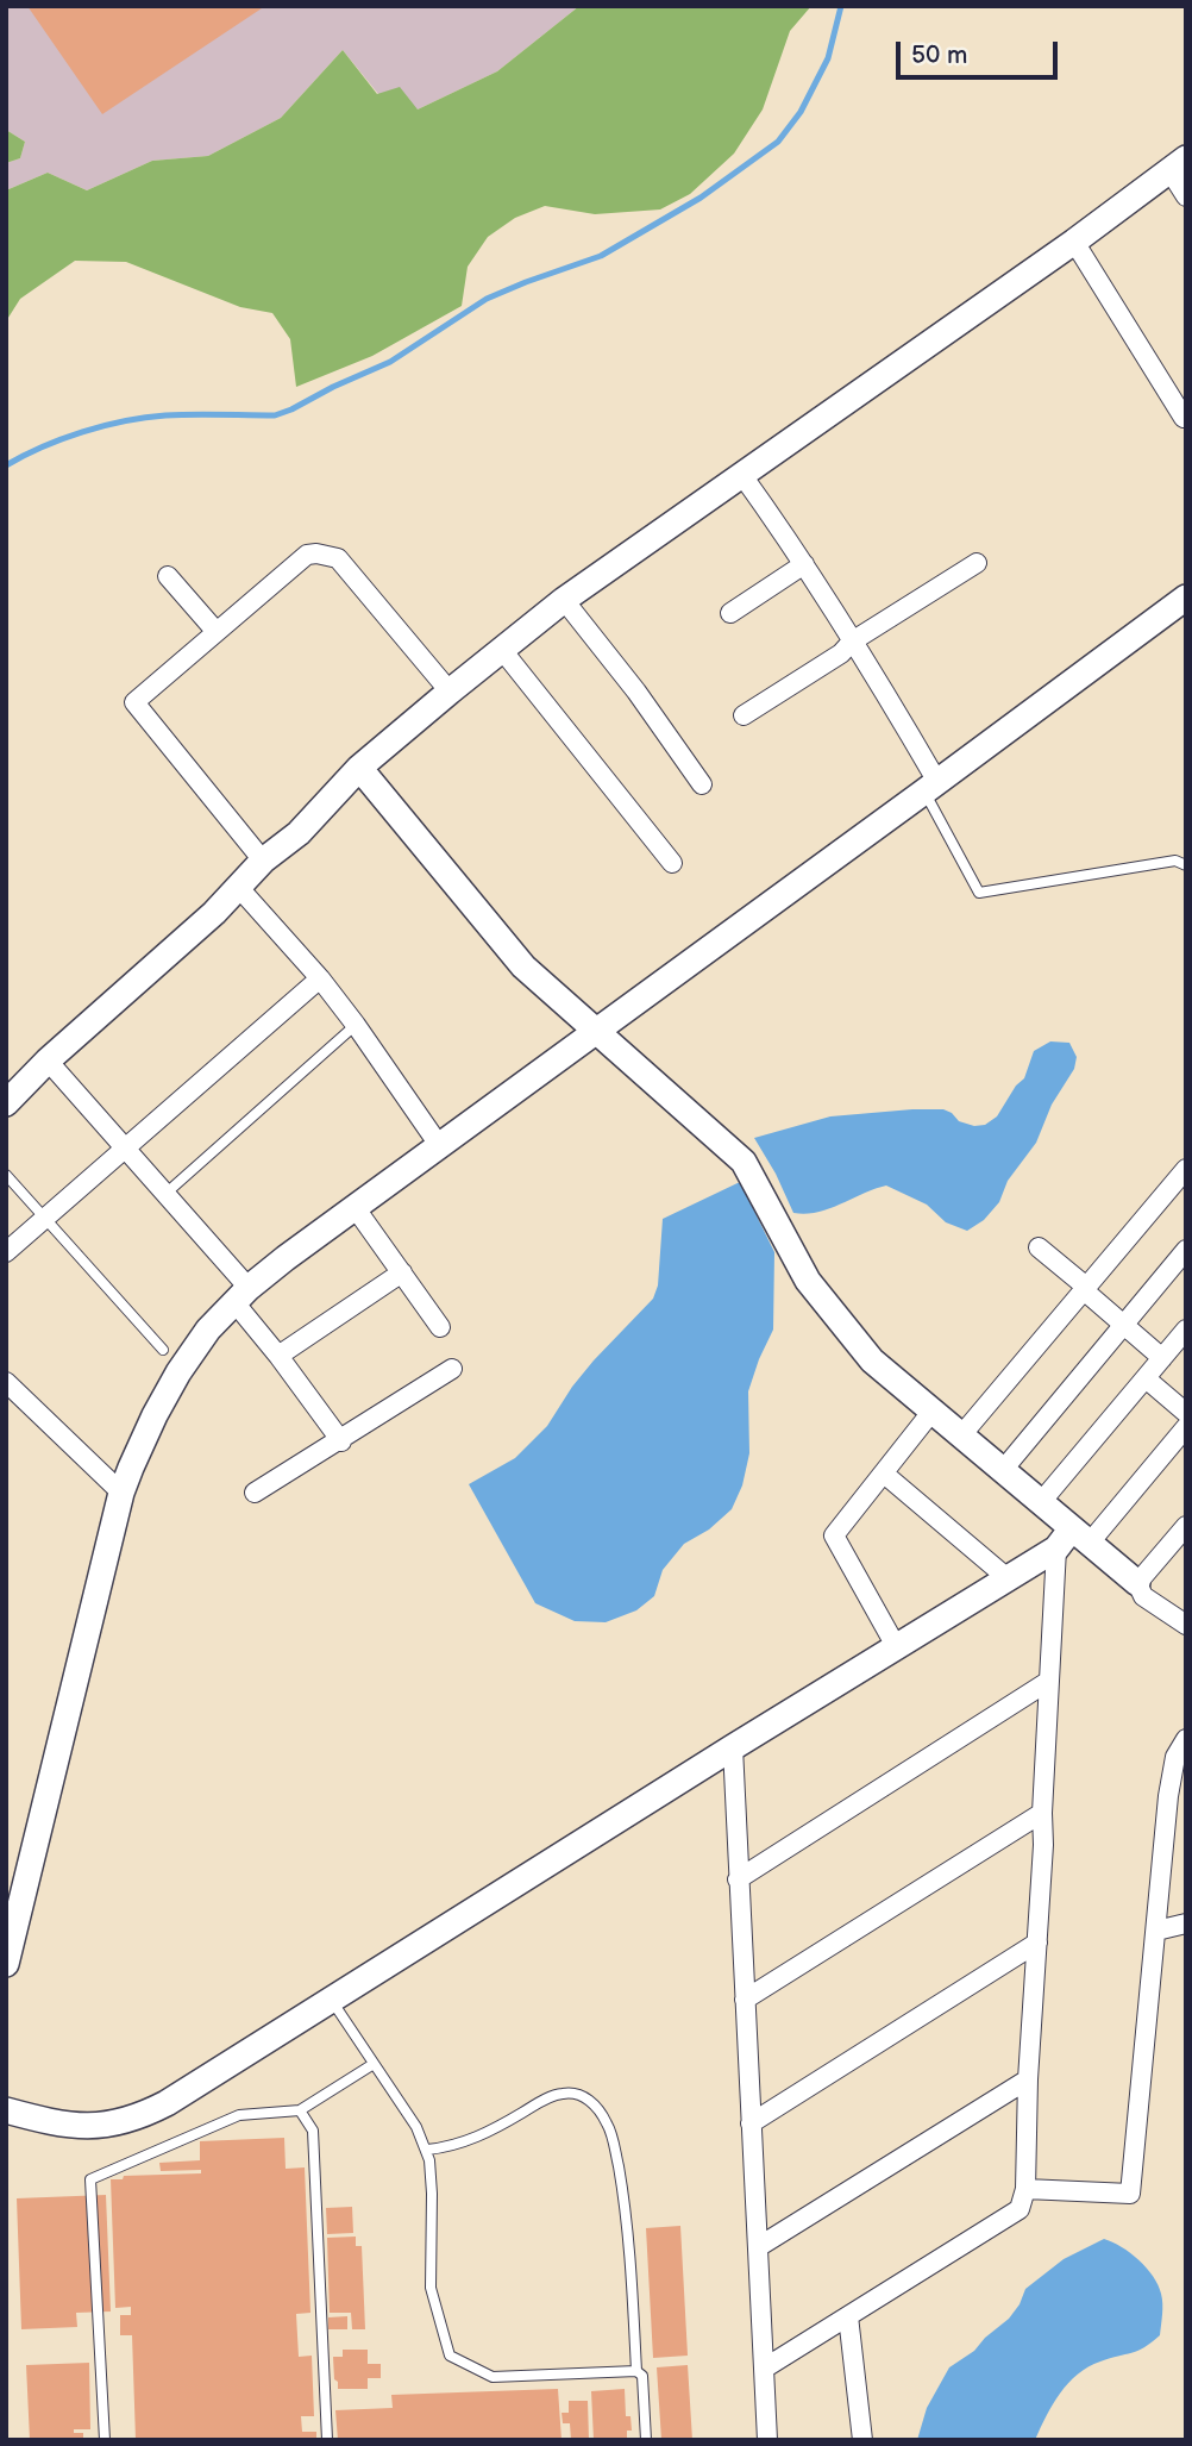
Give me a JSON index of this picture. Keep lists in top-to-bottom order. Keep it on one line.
{"scale_bar":"50 m"}
